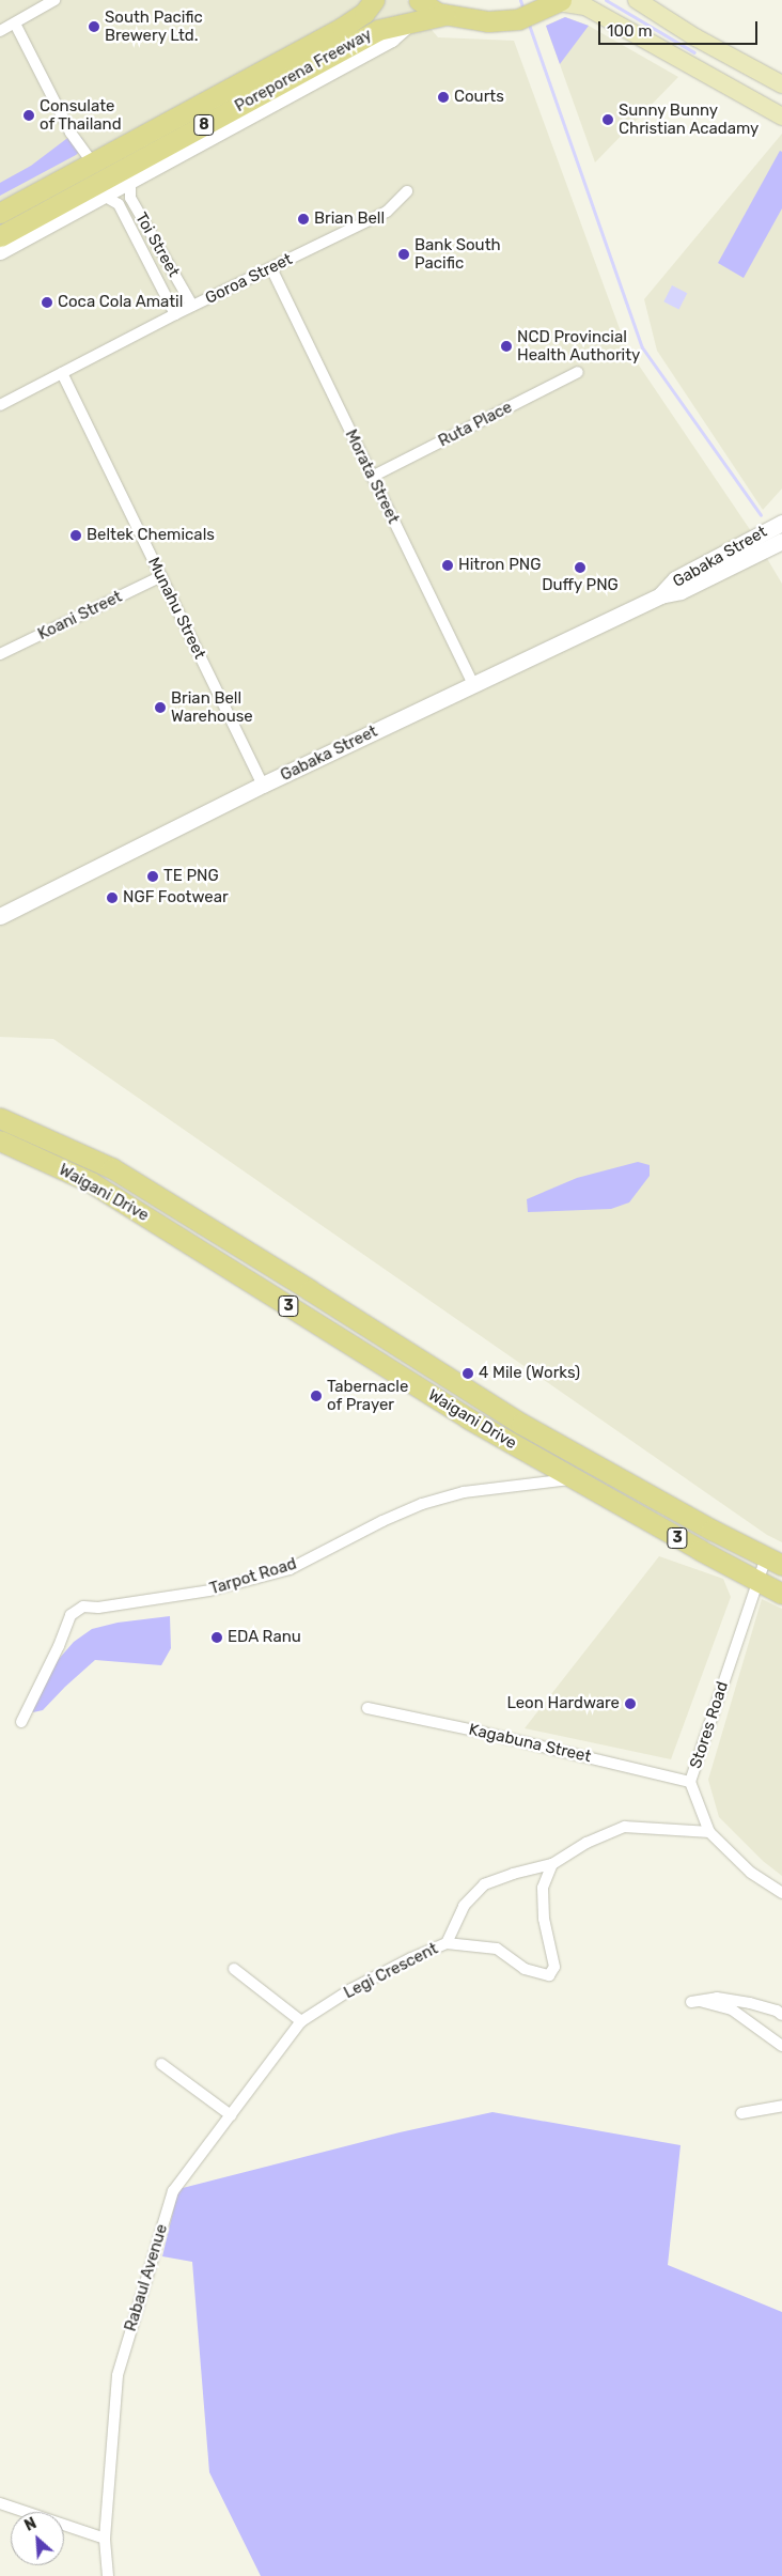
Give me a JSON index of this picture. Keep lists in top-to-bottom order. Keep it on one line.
{"streets":{"highway":["Poreporena Freeway","8","Waigani Drive","3"],"street":["Toi Street","Goroa Street","Ruta Place","Morata Street","Gabaka Street","Munahu Street","Koani Street","Tarpot Road","Stores Road","Kagabuna Street","Legi Crescent","Rabaul Avenue"]},"crossings":[["Poreporena Freeway","Toi Street"],["Toi Street","Goroa Street"],["Goroa Street","Morata Street"],["Goroa Street","Munahu Street"],["Ruta Place","Morata Street"],["Morata Street","Gabaka Street"],["Gabaka Street","Munahu Street"],["Munahu Street","Koani Street"],["Waigani Drive","Tarpot Road"],["Waigani Drive","Stores Road"],["Stores Road","Kagabuna Street"],["Legi Crescent","Rabaul Avenue"]],"places":["South Pacific Brewery Ltd.","Courts","Consulate of Thailand","Sunny Bunny Christian Acadamy","Brian Bell","Bank South Pacific","Coca Cola Amatil","NCD Provincial Health Authority","Beltek Chemicals","Hitron PNG","Duffy PNG","Brian Bell Warehouse","TE PNG","NGF Footwear","4 Mile (Works)","Tabernacle of Prayer","EDA Ranu","Leon Hardware"],"scale_bar":"100 m","north":"top left"}
